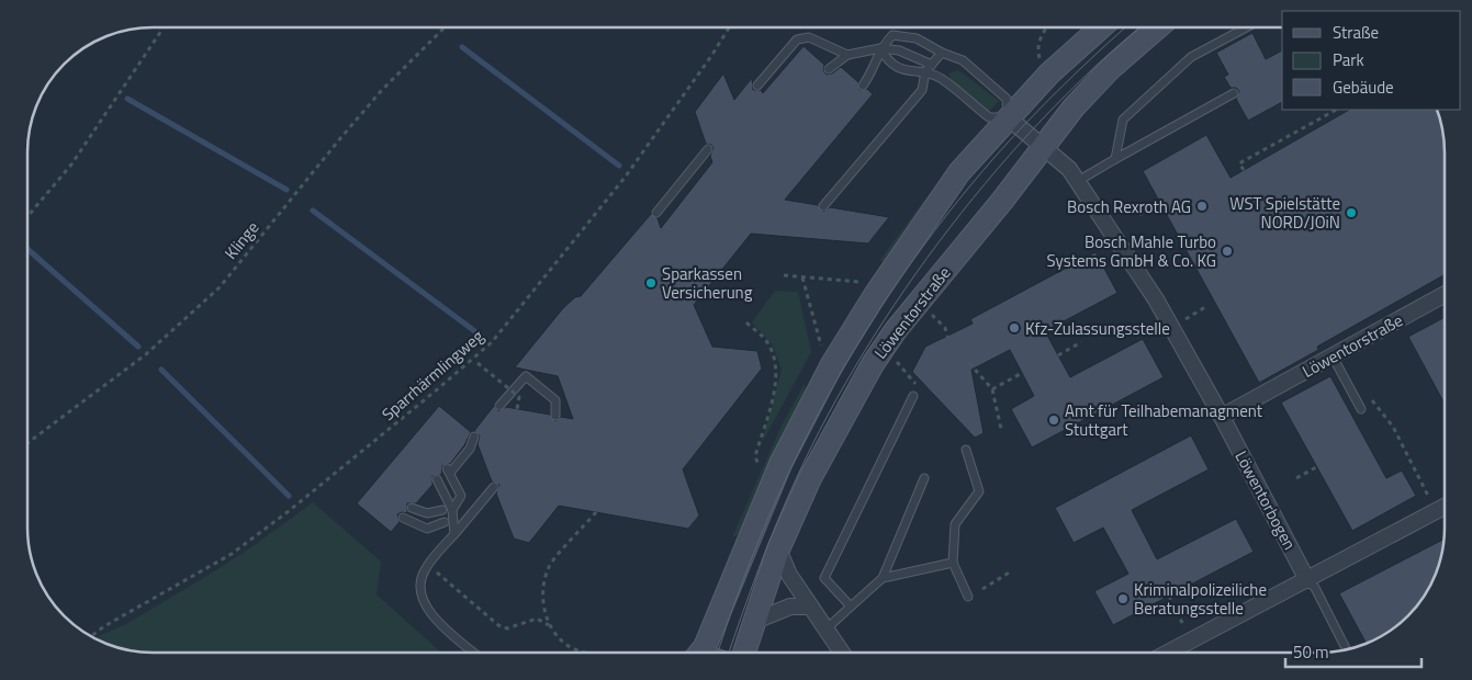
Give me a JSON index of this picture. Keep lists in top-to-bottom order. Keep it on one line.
{"streets":{"main road":["Löwentorstraße"],"street":["Löwentorbogen"],"path":["Klinge","Sparrhärmlingweg"]},"crossings":[["Löwentorstraße","Löwentorbogen"]],"places":["Bosch Rexroth AG","WST Spielstätte NORD/JOiN","Bosch Mahle Turbo Systems GmbH & Co. KG","Sparkassen Versicherung","Kfz-Zulassungsstelle","Amt für Teilhabemanagment Stuttgart","Kriminalpolizeiliche Beratungsstelle"],"legend":["Straße","Park","Gebäude"],"scale_bar":"50 m"}
